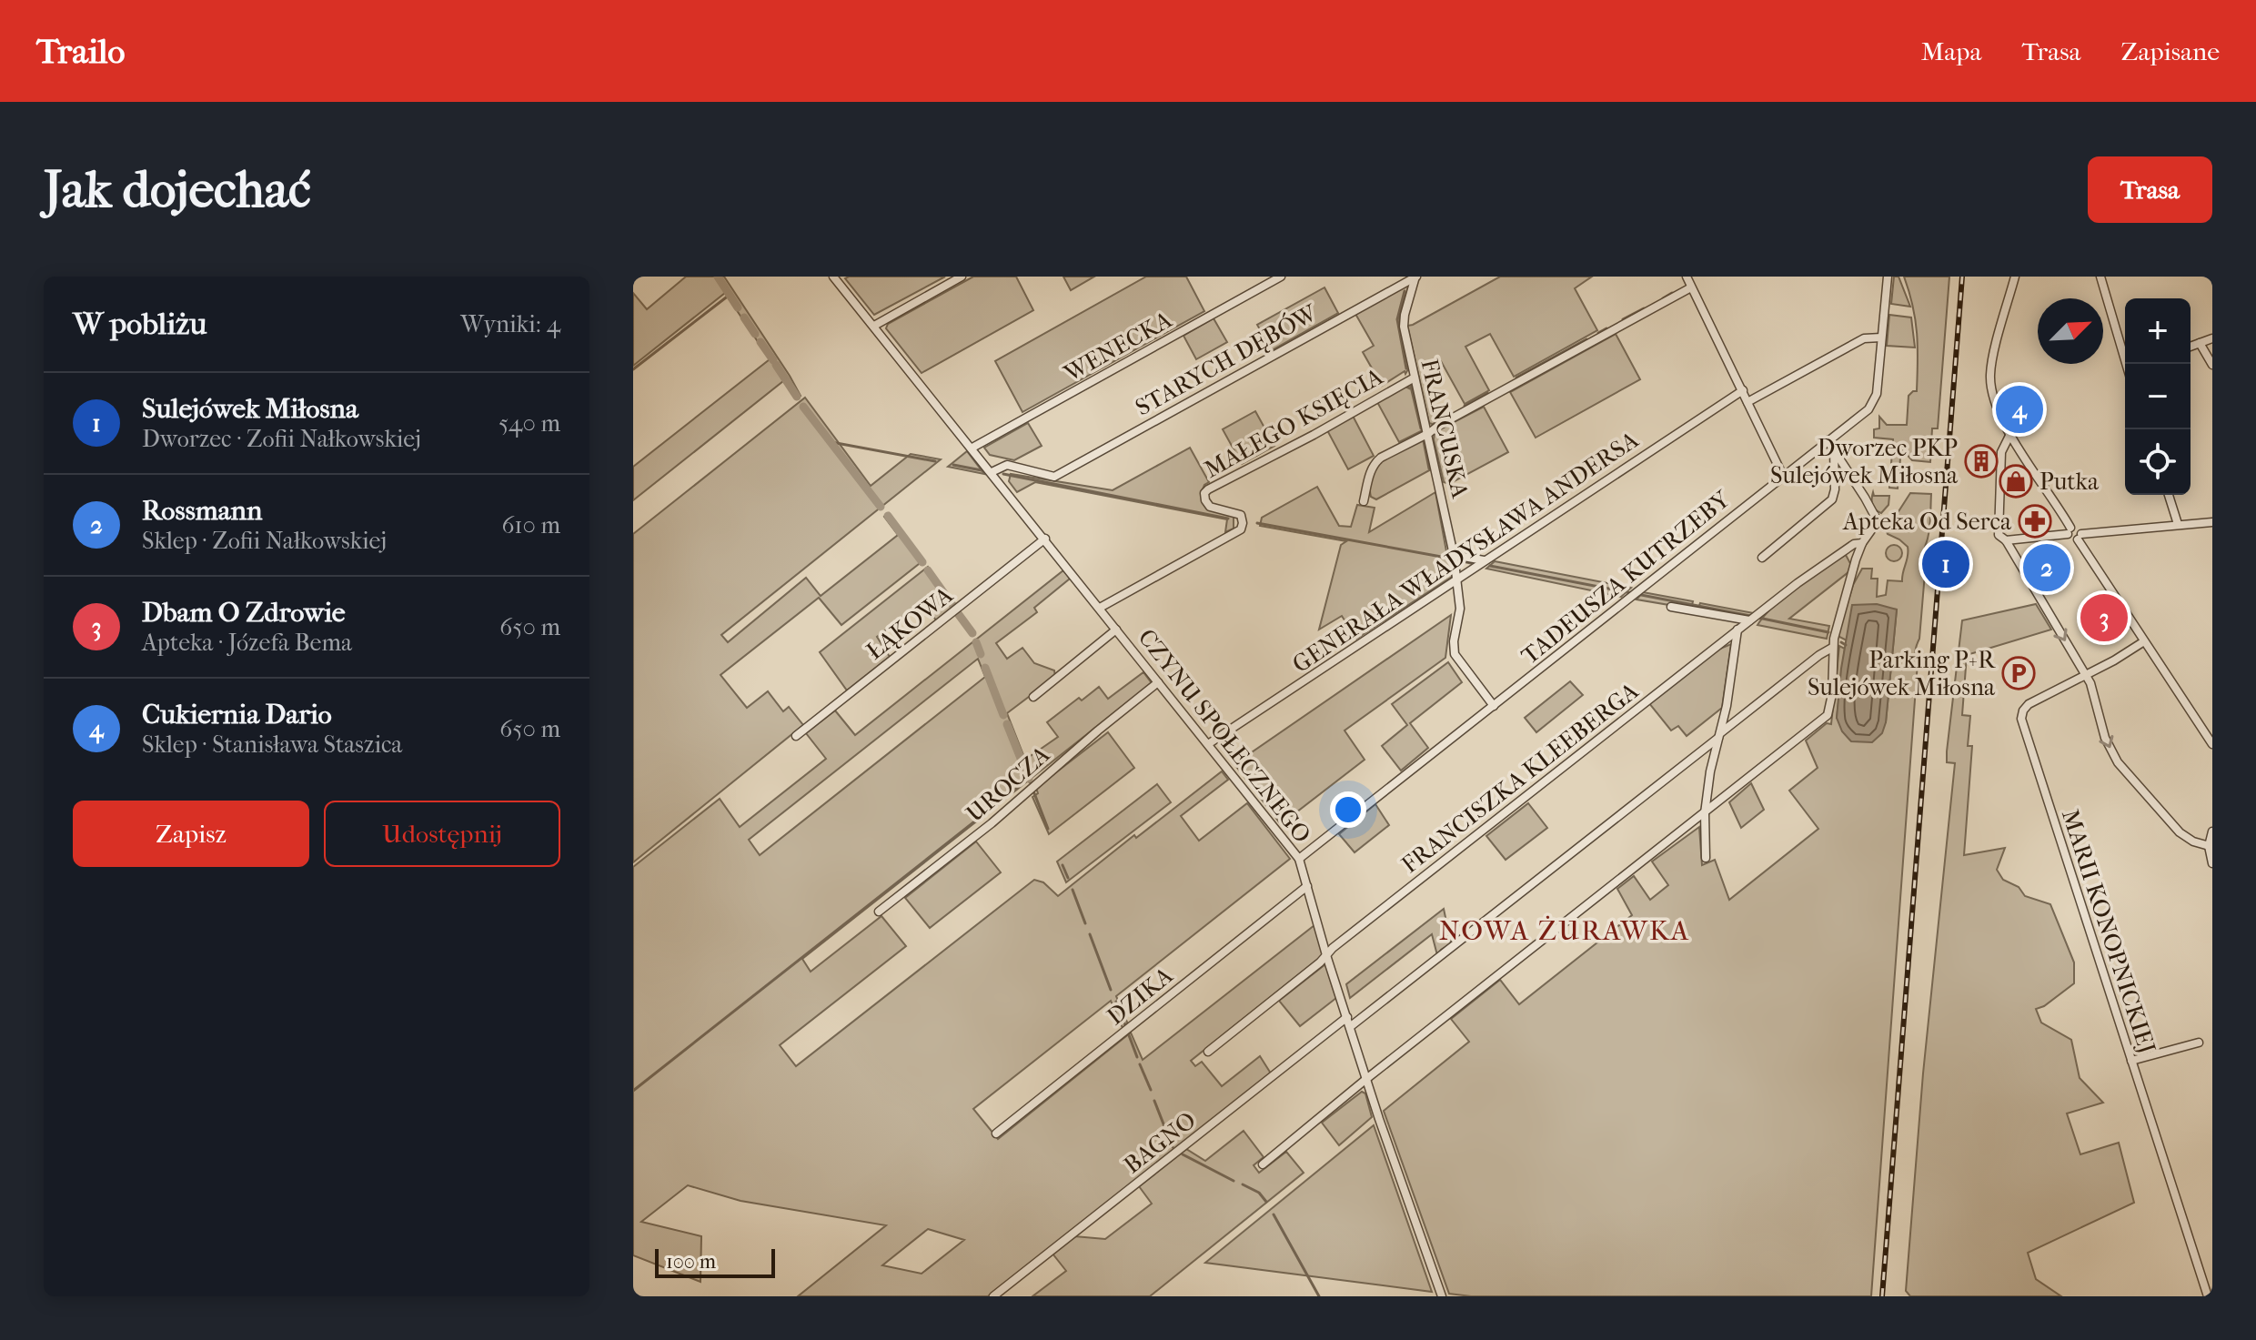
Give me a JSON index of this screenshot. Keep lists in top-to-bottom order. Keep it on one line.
{"streets":{"street":["WENECKA","STARYCH DĘBÓW","MAŁEGO KSIĘCIA","FRANCUSKA","GENERAŁA WŁADYSŁAWA ANDERSA","TADEUSZA KUTRZEBY","ŁĄKOWA","CZYNU SPOŁECZNEGO","FRANCISZKA KLEEBERGA","UROCZA","MARII KONOPNICKIEJ","DZIKA","BAGNO"]},"crossings":[["WENECKA","CZYNU SPOŁECZNEGO"],["STARYCH DĘBÓW","FRANCUSKA"],["STARYCH DĘBÓW","CZYNU SPOŁECZNEGO"],["MAŁEGO KSIĘCIA","FRANCUSKA"],["MAŁEGO KSIĘCIA","CZYNU SPOŁECZNEGO"],["FRANCUSKA","GENERAŁA WŁADYSŁAWA ANDERSA"],["FRANCUSKA","TADEUSZA KUTRZEBY"],["GENERAŁA WŁADYSŁAWA ANDERSA","CZYNU SPOŁECZNEGO"],["TADEUSZA KUTRZEBY","CZYNU SPOŁECZNEGO"],["ŁĄKOWA","CZYNU SPOŁECZNEGO"],["CZYNU SPOŁECZNEGO","FRANCISZKA KLEEBERGA"],["CZYNU SPOŁECZNEGO","UROCZA"],["CZYNU SPOŁECZNEGO","DZIKA"],["CZYNU SPOŁECZNEGO","BAGNO"]],"districts":["NOWA ŻURAWKA"],"places":{"building":["Dworzec PKP Sulejówek Miłosna"],"shop":["Putka"],"pharmacy":["Apteka Od Serca"],"parking":["Parking P+R Sulejówek Miłosna"]},"scale_bar":"100 m","north":"top right","page":{"header":"Trailo","nav":["Mapa","Trasa","Zapisane"],"buttons":["Trasa",["Zapisz","Udostępnij"]],"title":"Jak dojechać","heading":["W pobliżu","Wyniki: 4"],"map_buttons":["+","−"],"list":[{"mark":"1","name":"Sulejówek Miłosna","note":"Dworzec · Zofii Nałkowskiej","value":"540 m"},{"mark":"2","name":"Rossmann","note":"Sklep · Zofii Nałkowskiej","value":"610 m"},{"mark":"3","name":"Dbam O Zdrowie","note":"Apteka · Józefa Bema","value":"650 m"},{"mark":"4","name":"Cukiernia Dario","note":"Sklep · Stanisława Staszica","value":"650 m"}],"pins":["4","1","2","3"],"scale":"100 m"}}
